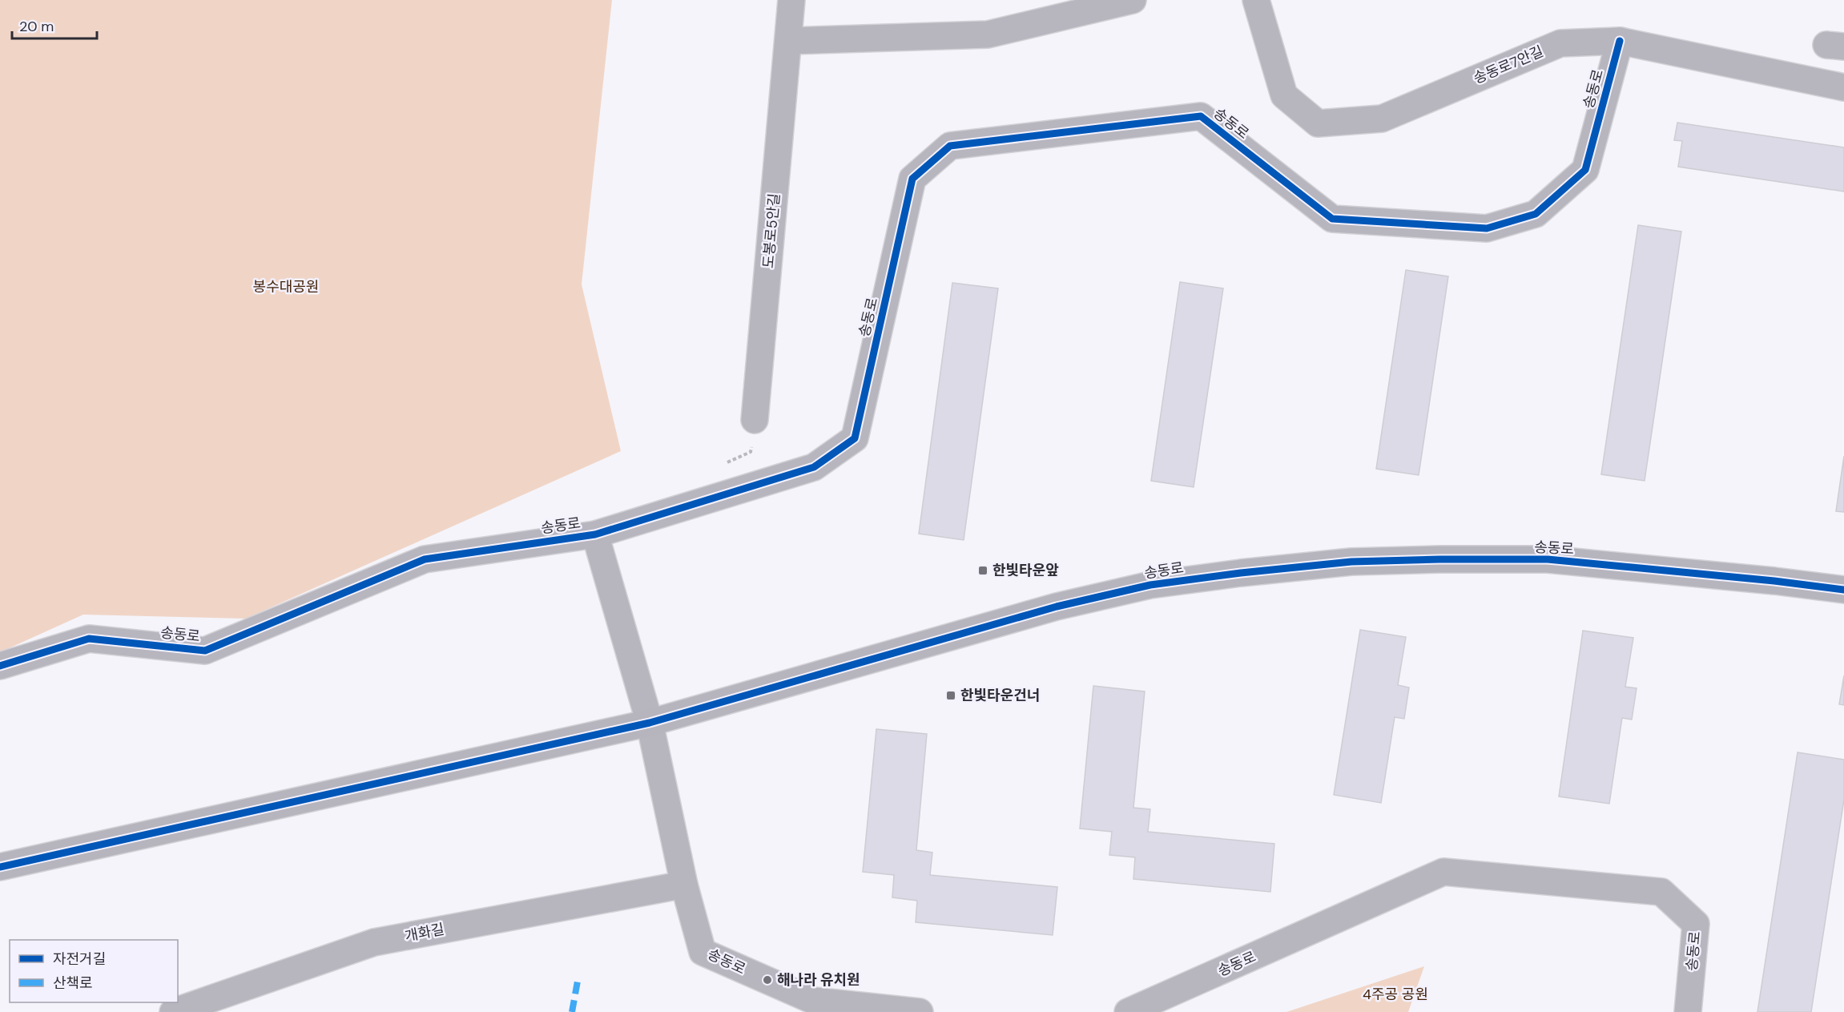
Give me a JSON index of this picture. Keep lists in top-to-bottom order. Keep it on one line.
{"streets":{"street":["송동로7안길","송동로","도봉로5안길","개화길"]},"crossings":[["송동로7안길","송동로"],["송동로","개화길"]],"parks":["봉수대공원","4주공 공원"],"places":{"transit":["한빛타운앞","한빛타운건너"],"other":["해나라 유치원"]},"legend":["자전거길","산책로"],"scale_bar":"20 m"}
